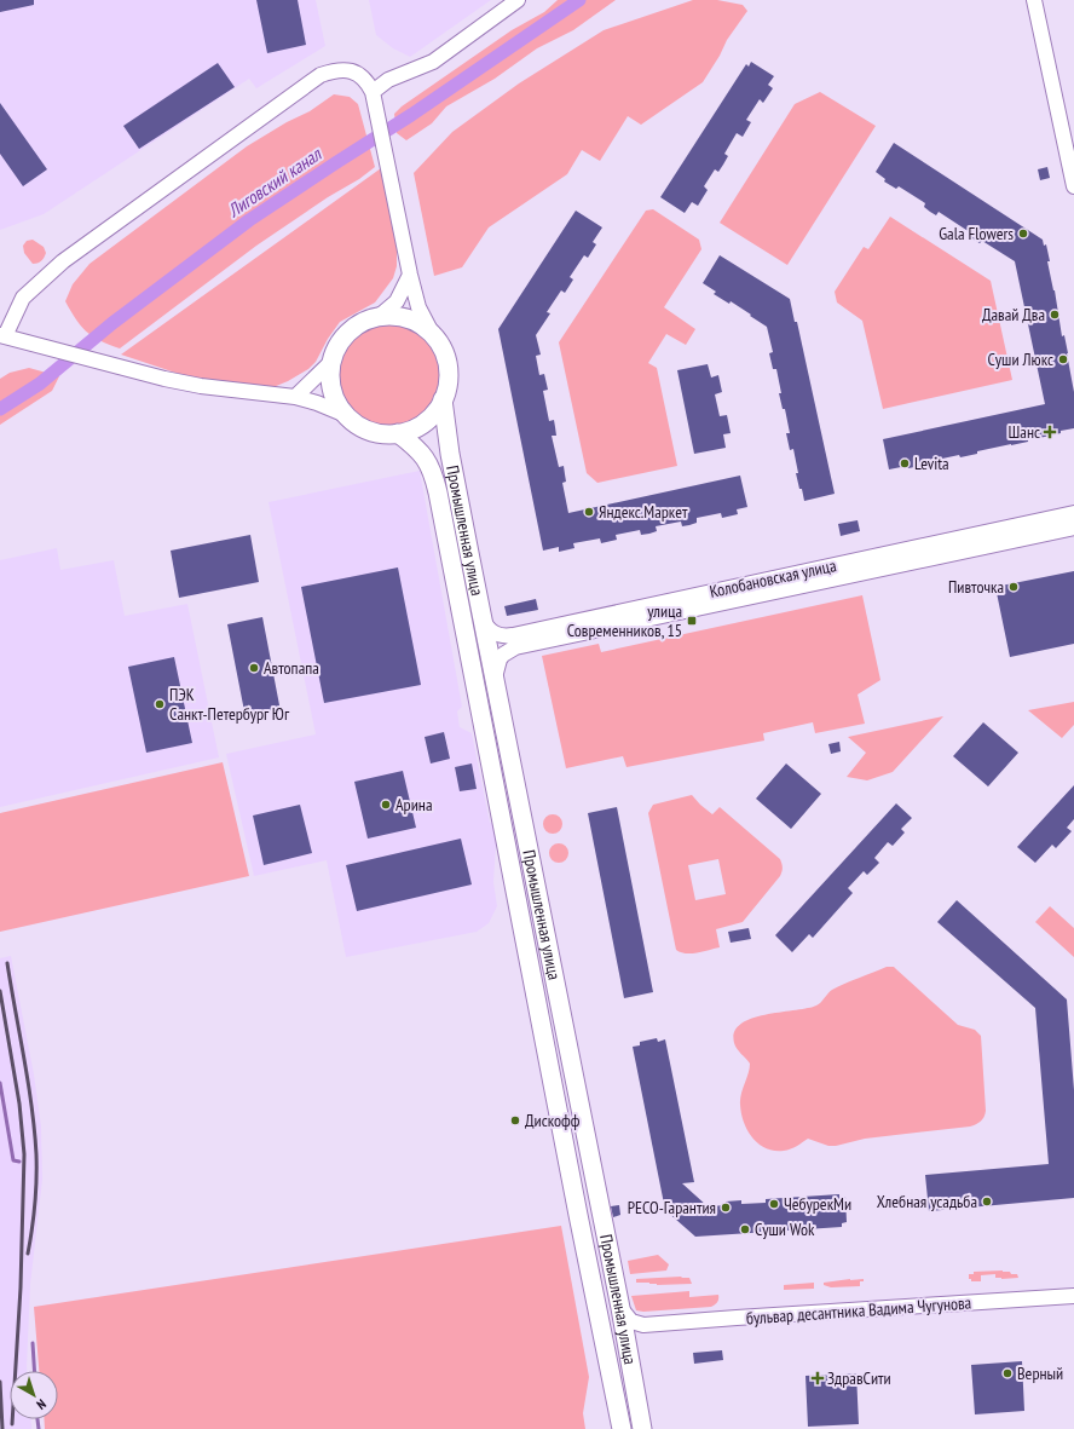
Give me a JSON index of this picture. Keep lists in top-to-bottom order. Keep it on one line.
{"streets":{"street":["Промышленная улица","Колобановская улица","бульвар десантника Вадима Чугунова"]},"crossings":[["Промышленная улица","Колобановская улица"]],"water":["Лиговский канал"],"places":{"other":["Gala Flowers","Давай Два","Суши Люкс","Levita","Яндекс.Маркет","Пивточка","Автопапа","ПЭК Санкт-Петербург Юг","Арина","Дискофф","Хлебная усадьба","ЧебурекМи","РЕСО-Гарантия","Суши Wok","Верный"],"health":["Шанс","ЗдравСити"],"transit":["улица Современников, 15"]},"north":"bottom right"}
